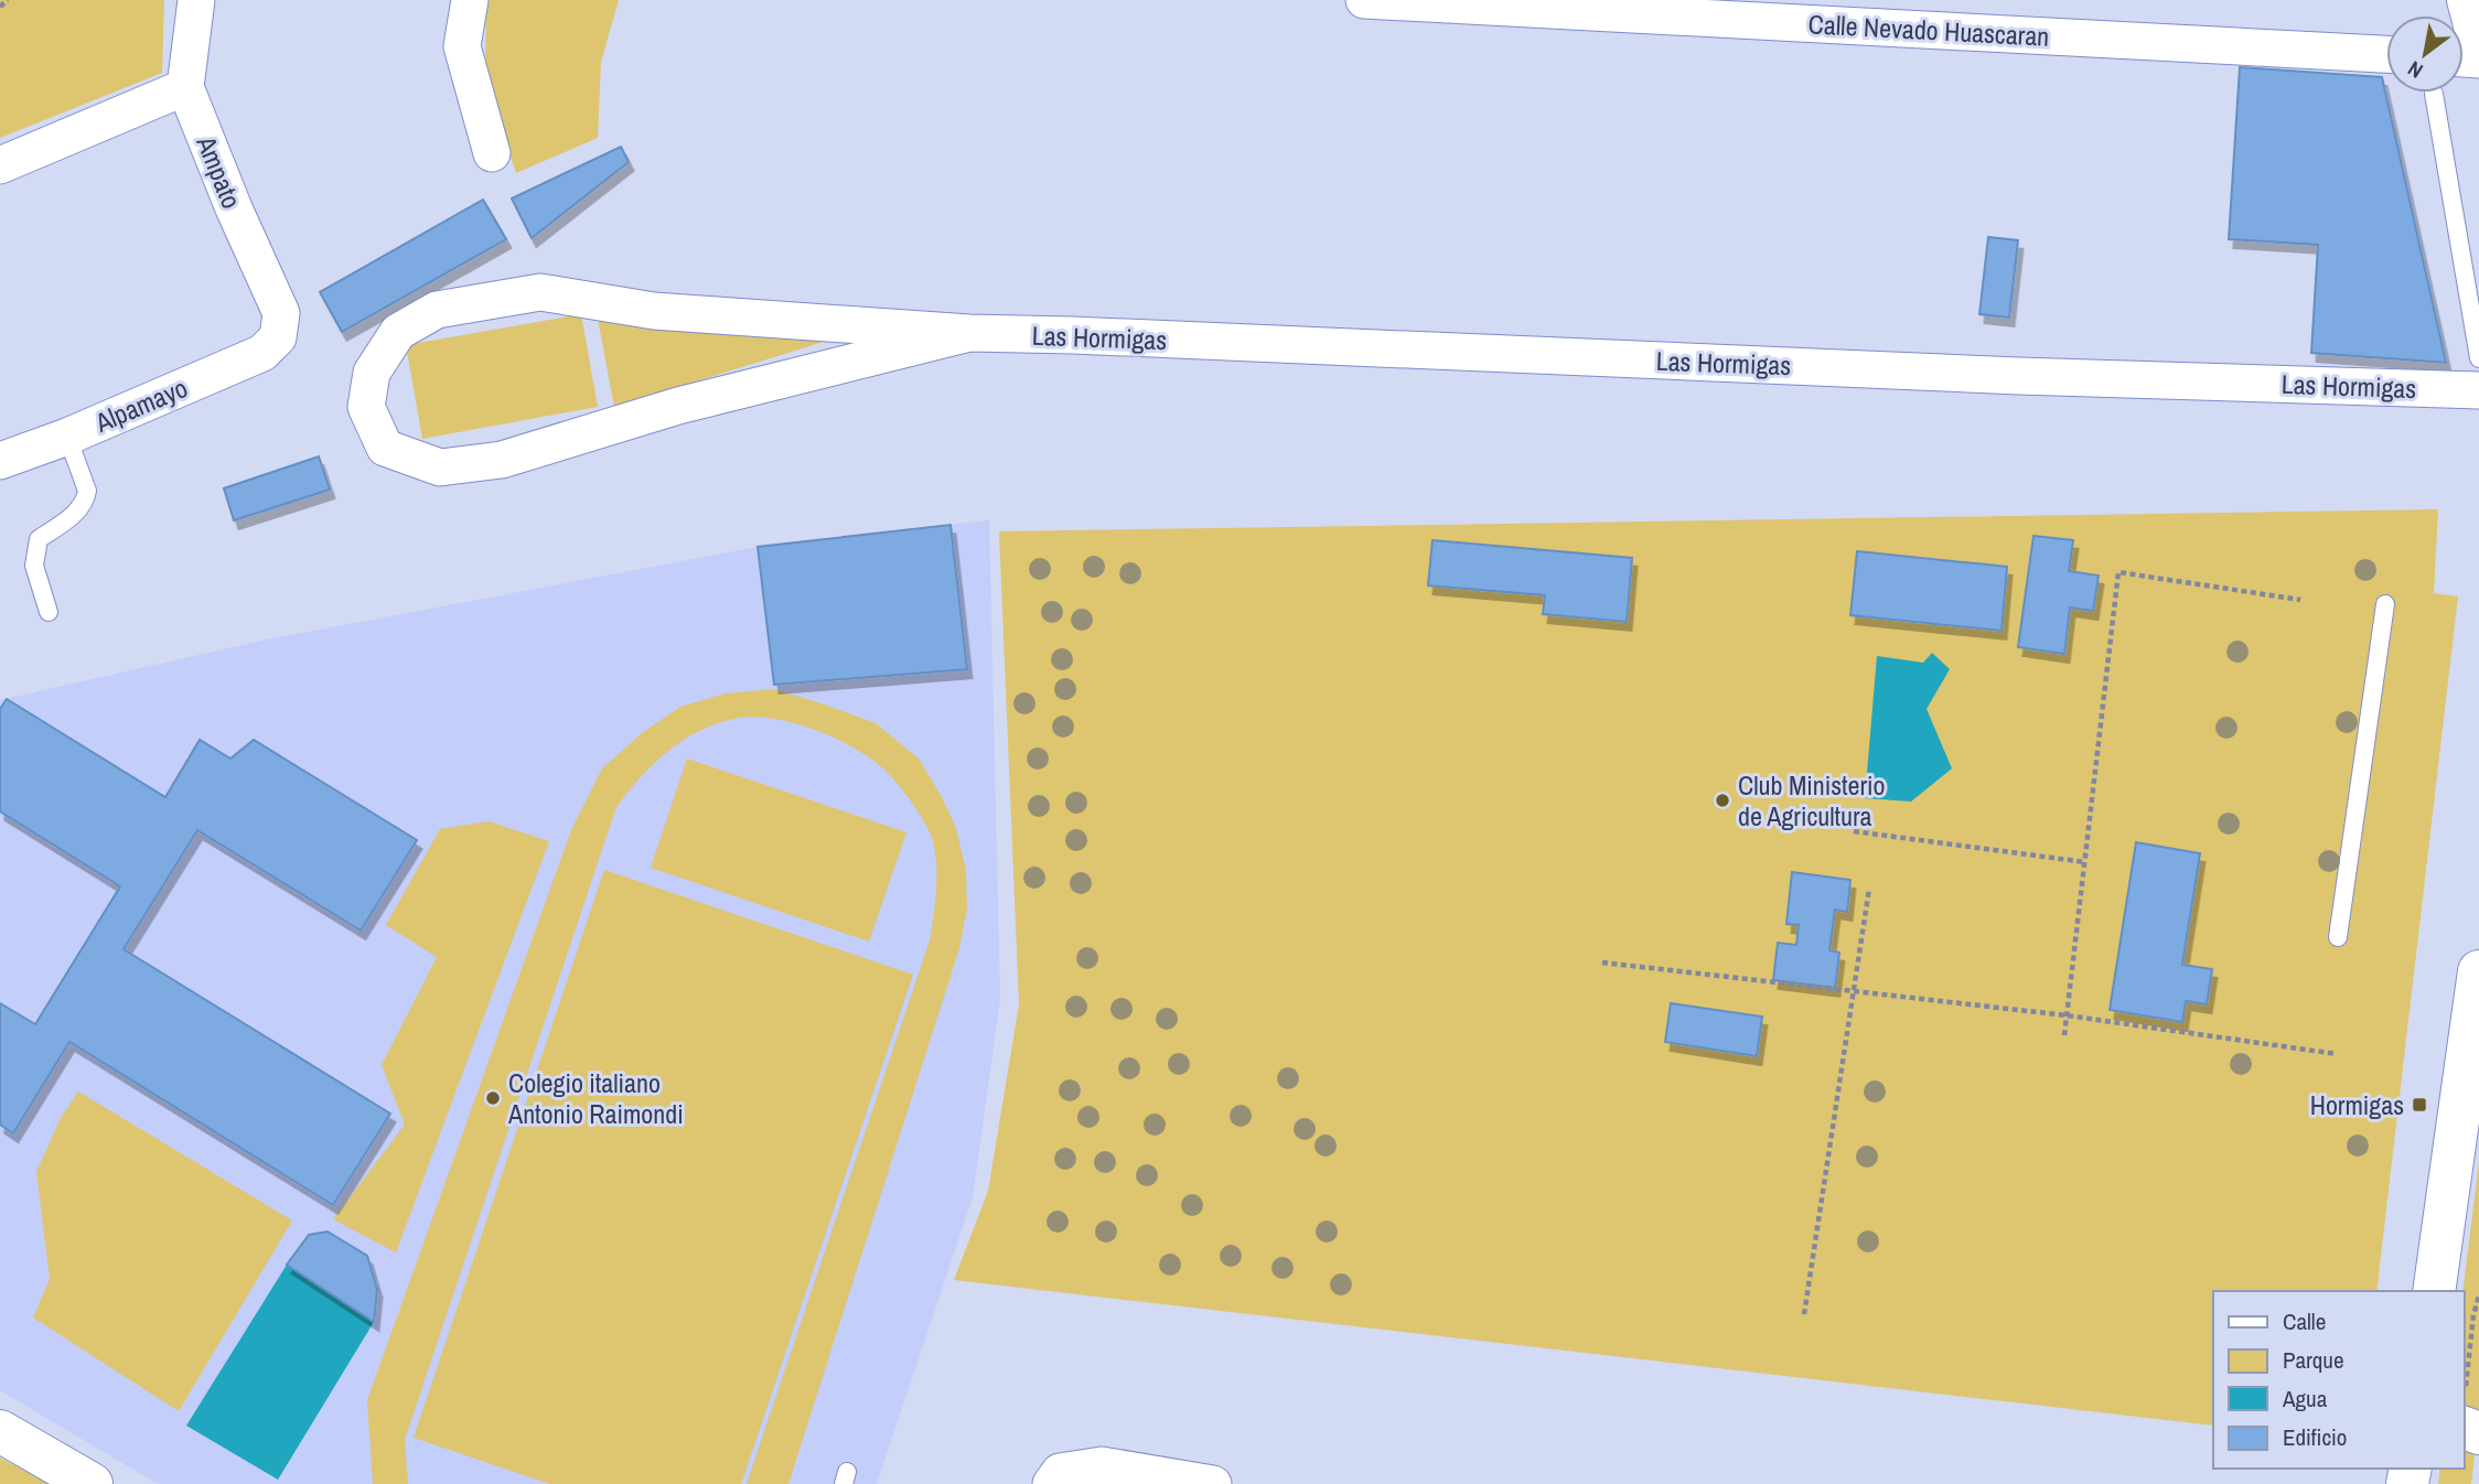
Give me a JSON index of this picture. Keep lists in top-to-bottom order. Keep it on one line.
{"streets":{"street":["Calle Nevado Huascaran","Ampato","Las Hormigas","Alpamayo"]},"crossings":[["Ampato","Alpamayo"]],"places":{"other":["Club Ministerio de Agricultura","Colegio italiano Antonio Raimondi"],"transit":["Hormigas"]},"legend":["Calle","Parque","Agua","Edificio"],"north":"bottom left"}
